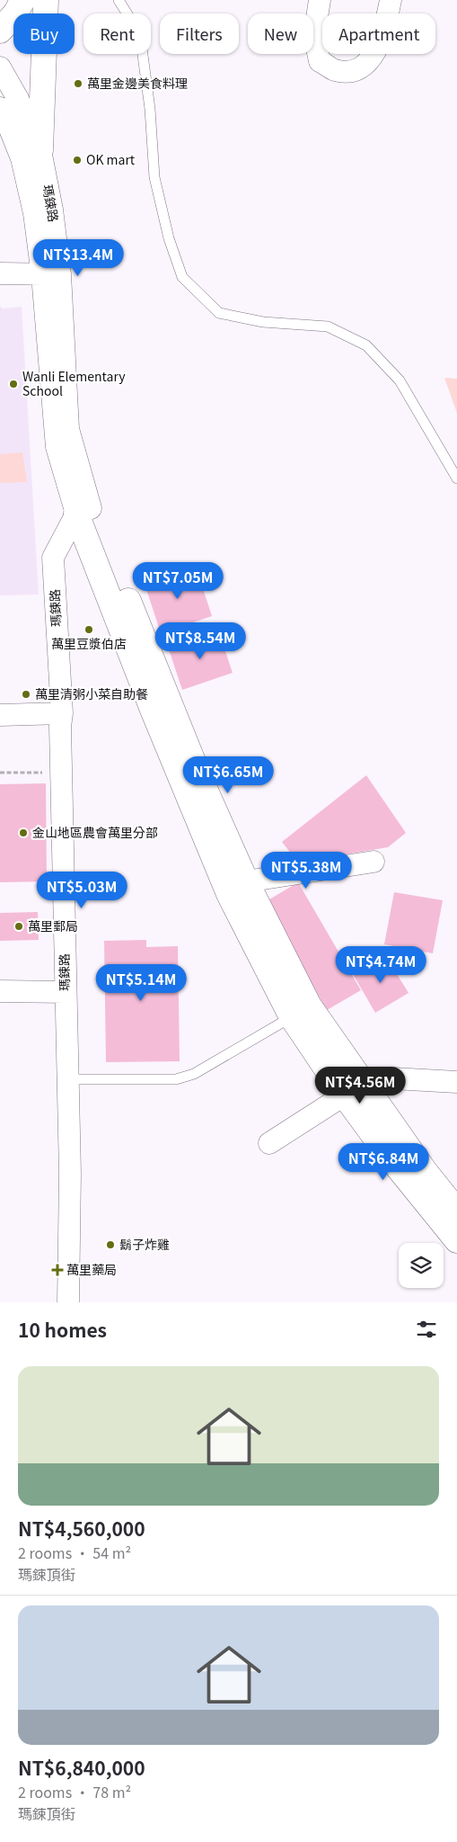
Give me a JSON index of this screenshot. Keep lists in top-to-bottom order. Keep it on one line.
{"streets":{"street":["瑪鋉路"]},"places":{"other":["萬里金邊美食料理","OK mart","Wanli Elementary School","萬里豆漿伯店","萬里清粥小菜自助餐","金山地區農會萬里分部","萬里郵局","鬍子炸雞"],"health":["萬里藥局"]},"page":{"chip":["Buy","Rent","Filters","New","Apartment"],"price":["NT$13.4M","NT$7.05M","NT$8.54M","NT$6.65M","NT$5.38M","NT$5.03M","NT$4.74M","NT$5.14M","NT$4.56M","NT$6.84M"],"heading":"10 homes","list":[{"name":"NT$4,560,000","note":"2 rooms · 54 m² · 瑪鋉頂街"},{"name":"NT$6,840,000","note":"2 rooms · 78 m² · 瑪鋉頂街"}]}}
